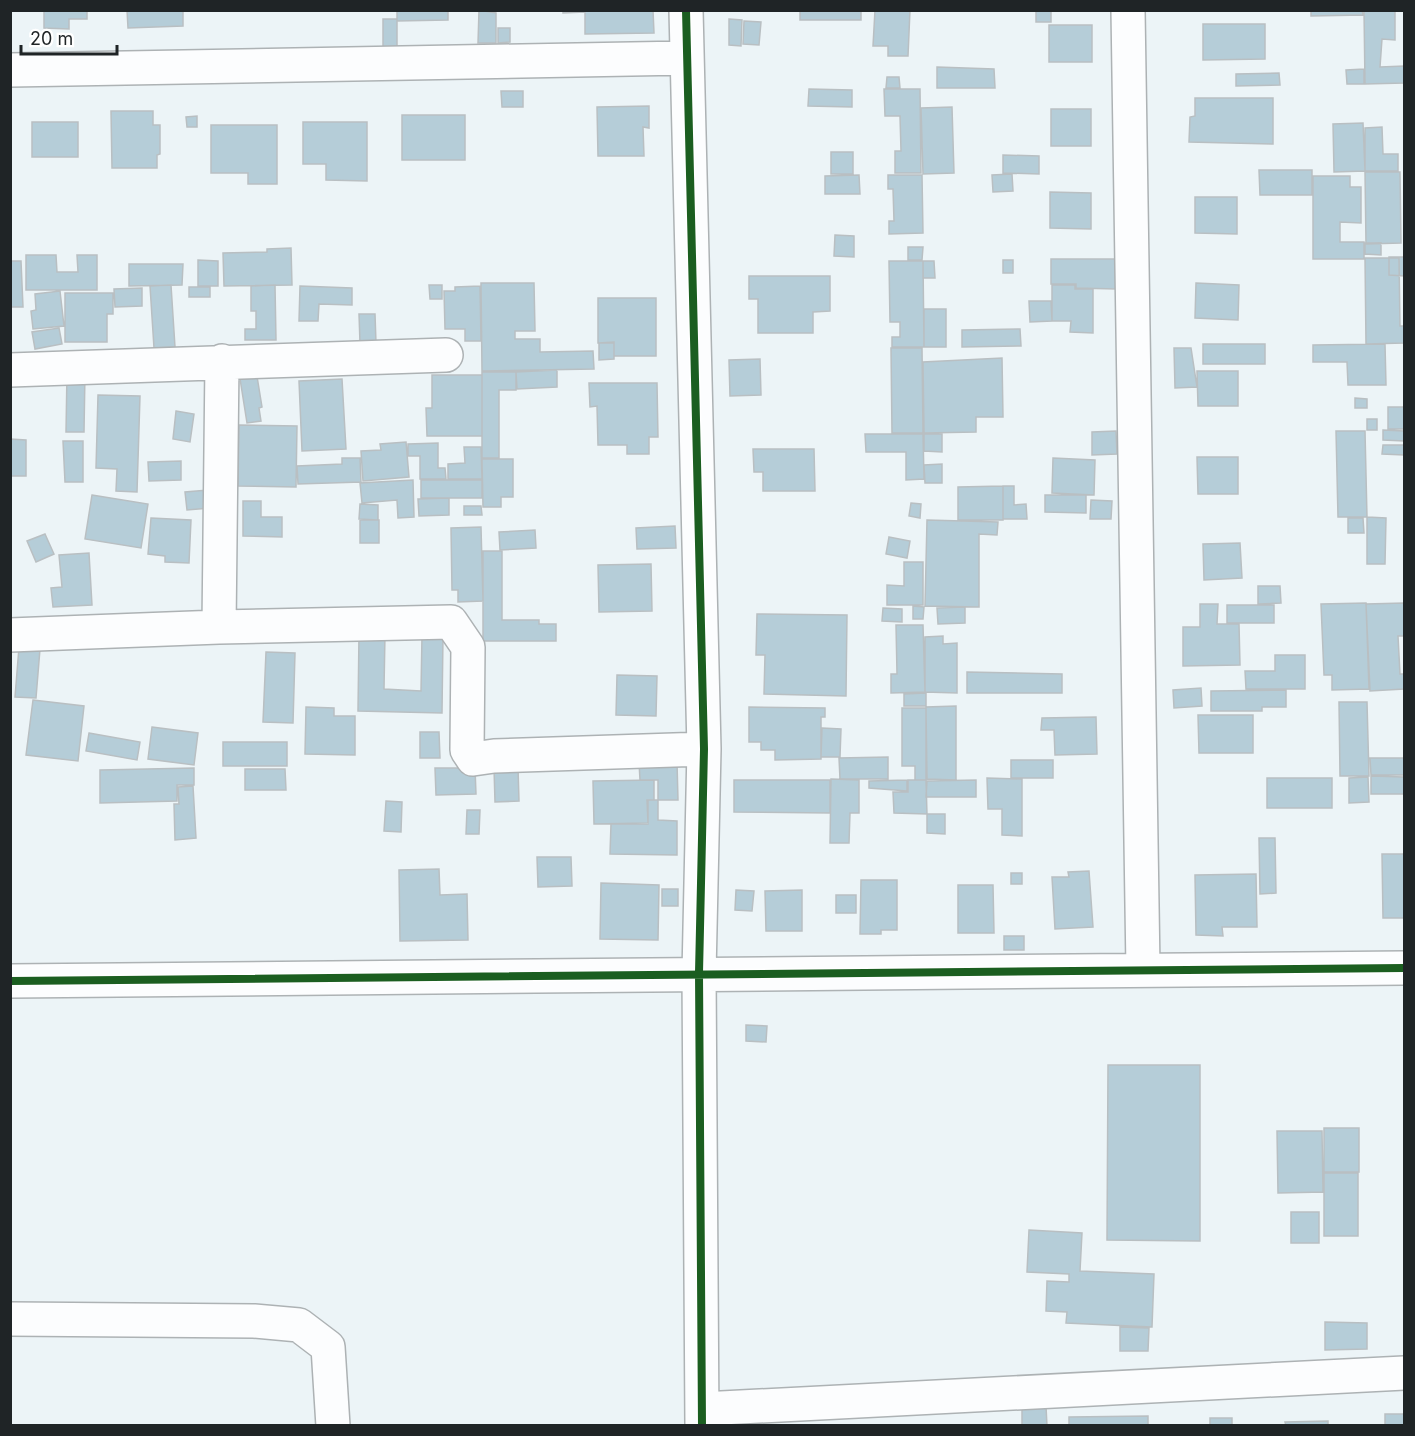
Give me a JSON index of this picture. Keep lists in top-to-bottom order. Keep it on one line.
{"scale_bar":"20 m"}
